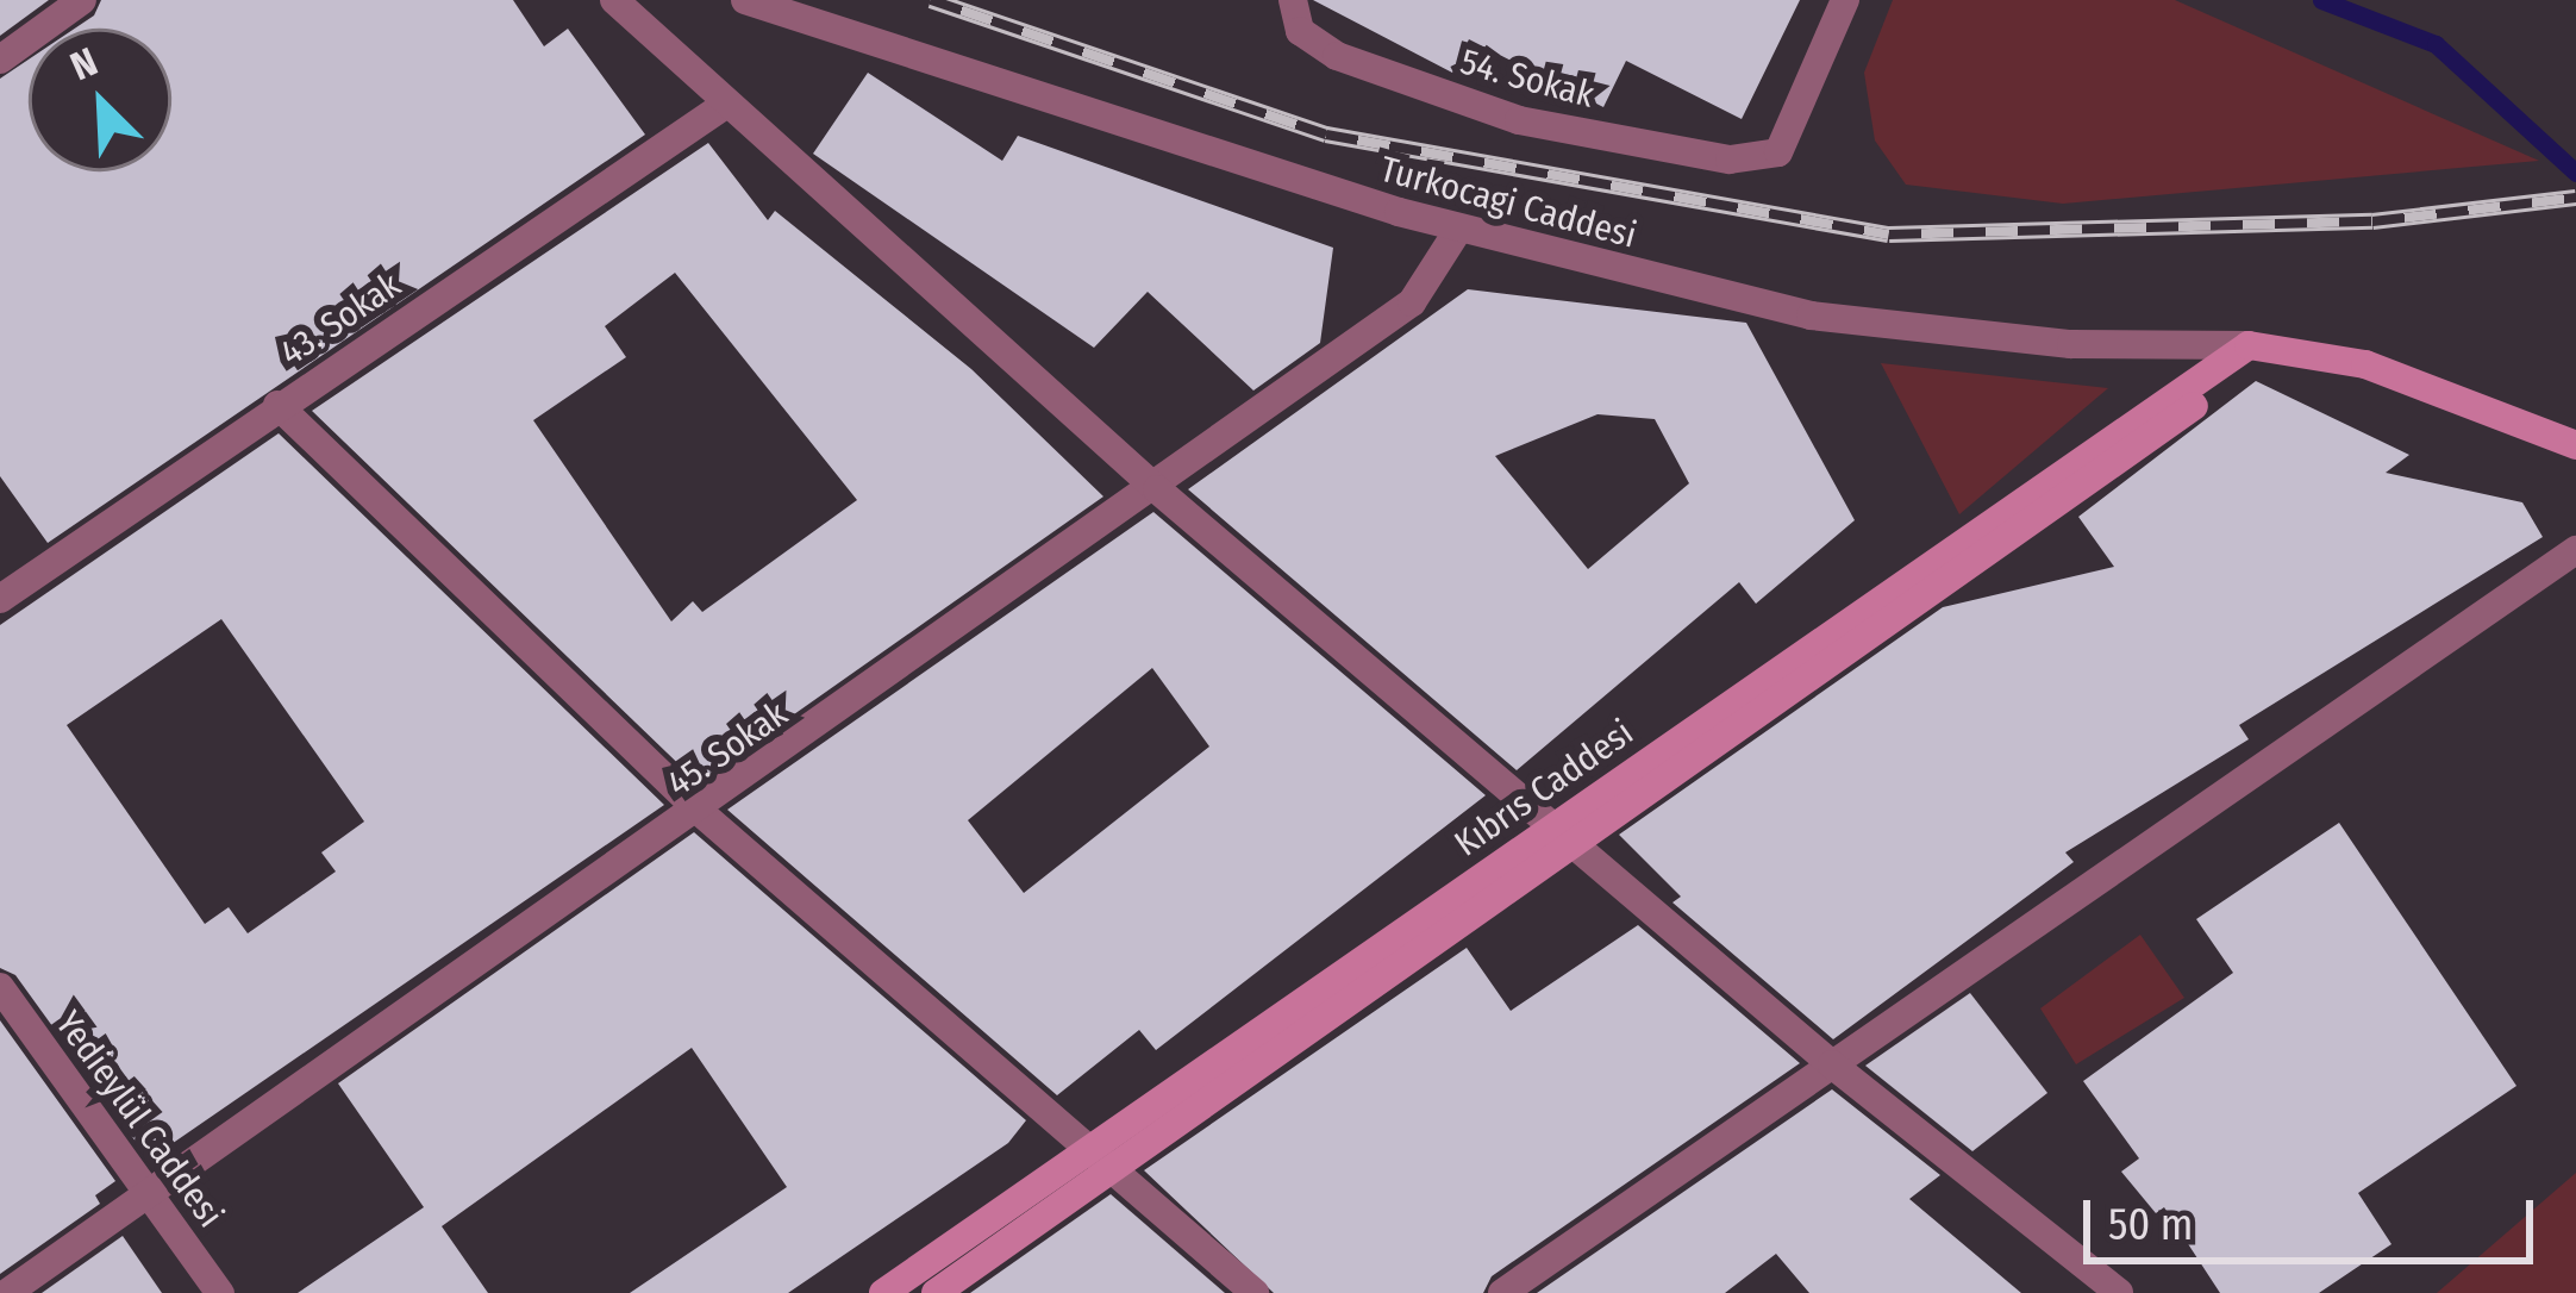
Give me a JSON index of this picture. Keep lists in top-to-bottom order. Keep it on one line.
{"streets":{"main road":["Kıbrıs Caddesi"],"street":["54. Sokak","Turkocagi Caddesi","43. Sokak","45. Sokak","Yedieylül Caddesi"]},"crossings":[["Turkocagi Caddesi","45. Sokak"],["Turkocagi Caddesi","Kıbrıs Caddesi"],["45. Sokak","Yedieylül Caddesi"]],"scale_bar":"50 m","north":"top left"}
